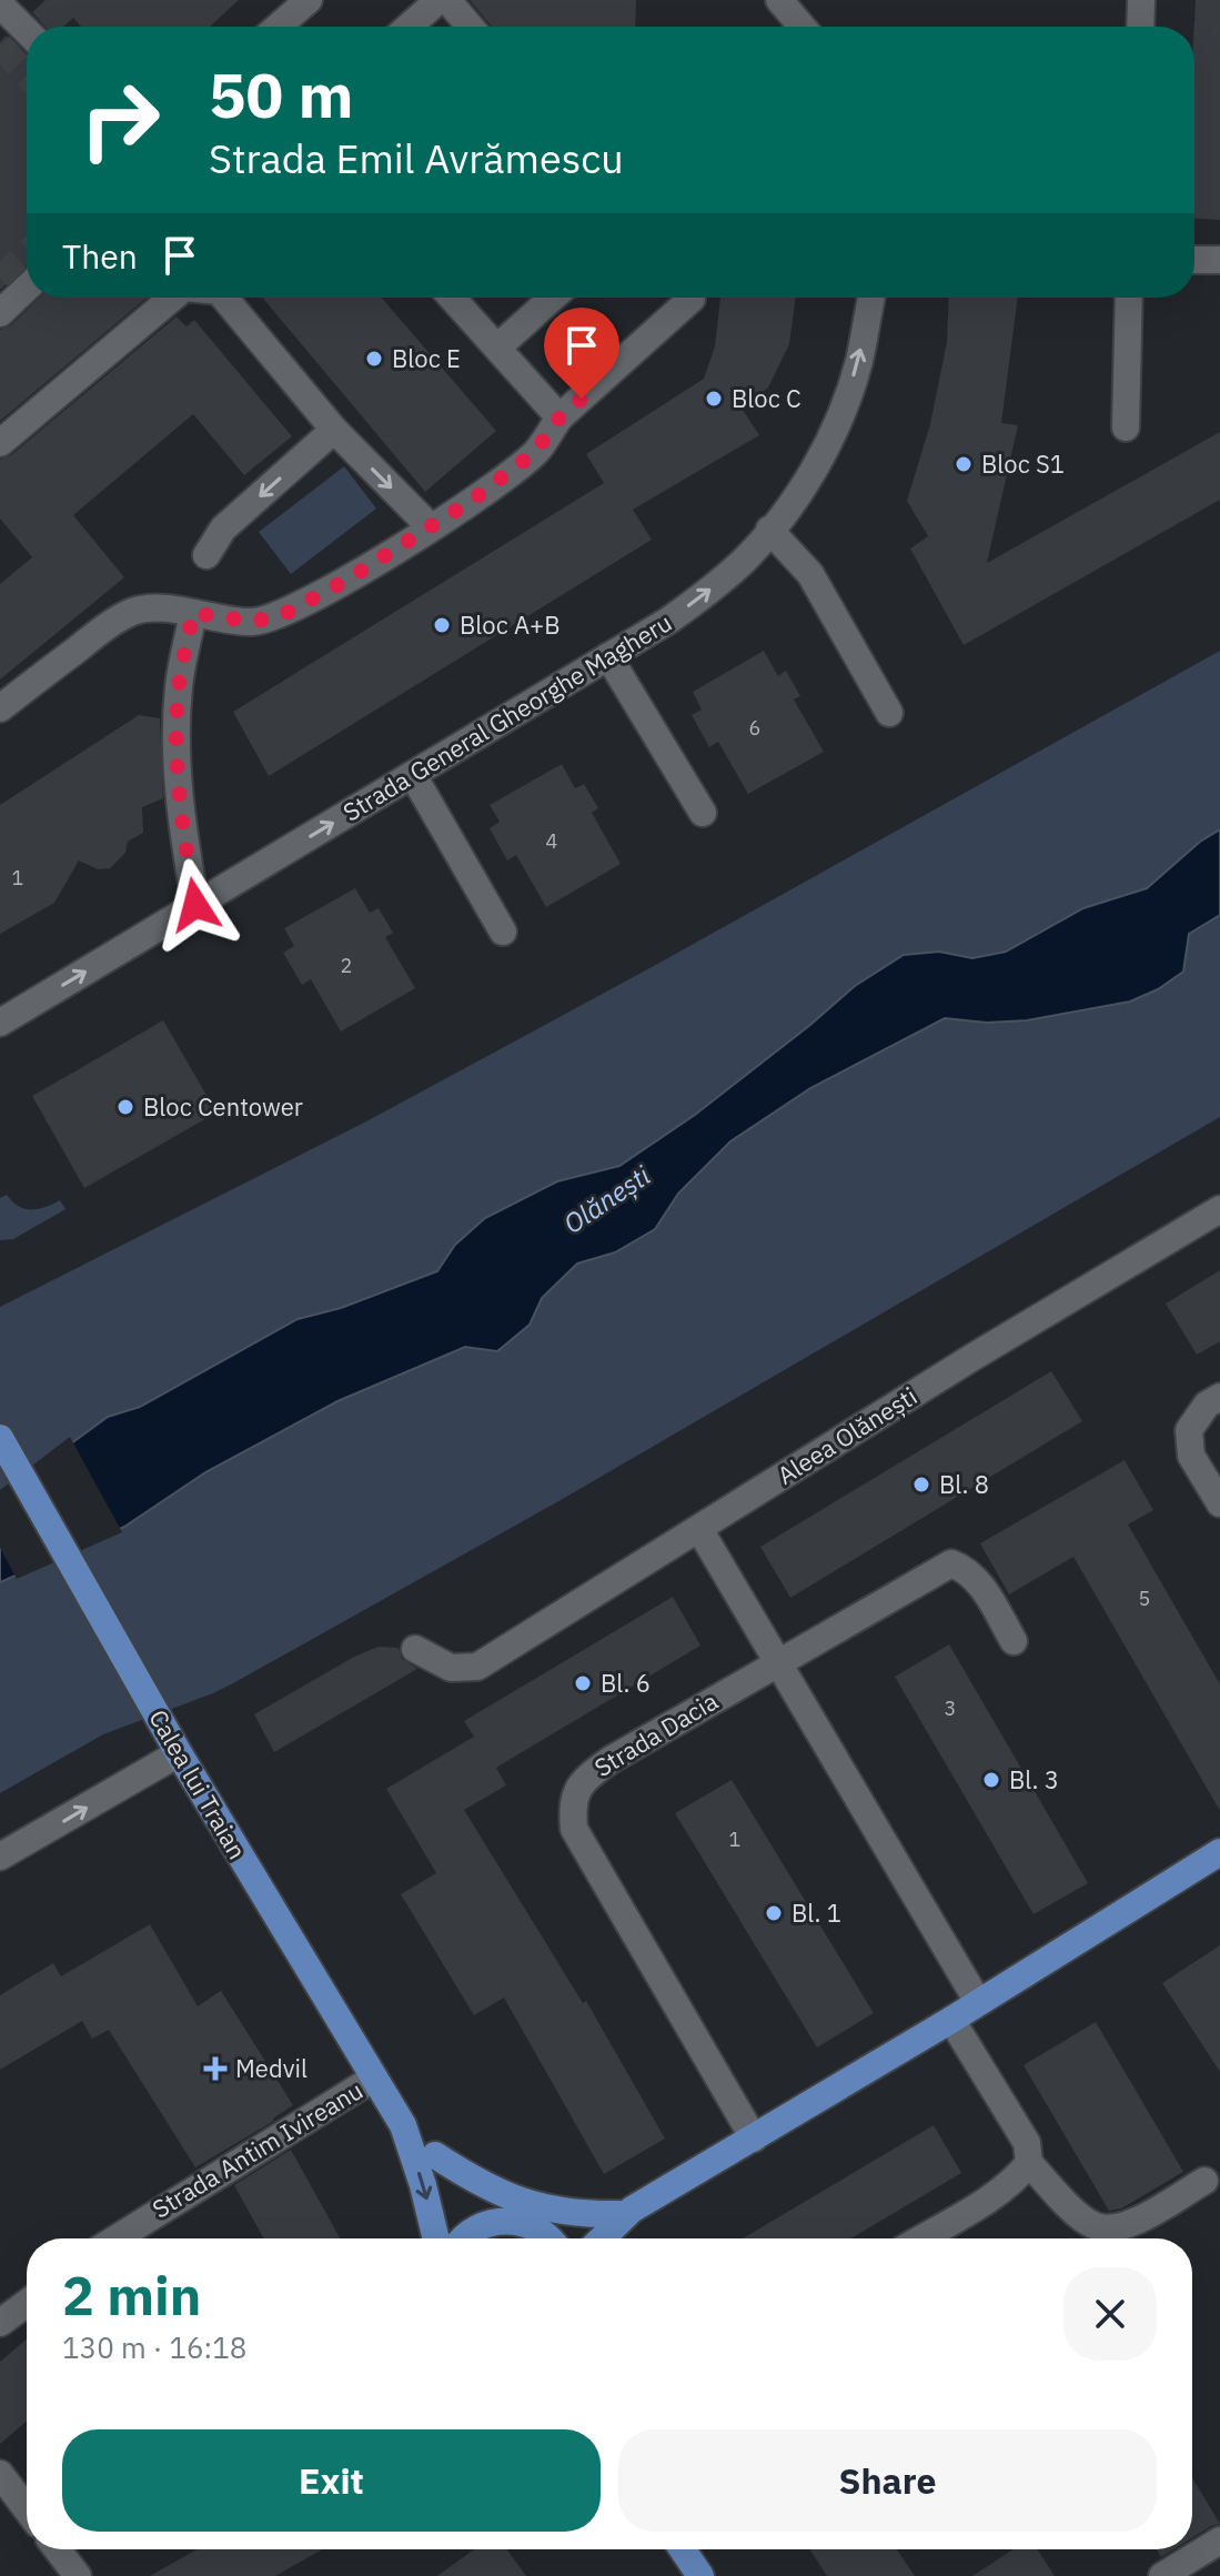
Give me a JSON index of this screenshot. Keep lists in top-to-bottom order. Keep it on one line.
{"streets":{"main road":["Calea lui Traian"],"street":["Strada General Gheorghe Magheru","Aleea Olănești","Strada Dacia","Strada Antim Ivireanu"]},"crossings":[["Calea lui Traian","Strada Antim Ivireanu"]],"one_way":["Strada General Gheorghe Magheru"],"water":["Olănești"],"places":{"other":["Bloc E","Bloc C","Bloc S1","Bloc A+B","Bloc Centower","Bl. 8","Bl. 6","Bl. 3","Bl. 1"],"health":["Medvil"]},"house_numbers":["6","4","1","2","5","3","1"],"page":{"turn":["50 m","Strada Emil Avrămescu"],"then":"Then","heading":["2 min","130 m · 16:18"],"buttons":["Exit","Share"]}}
